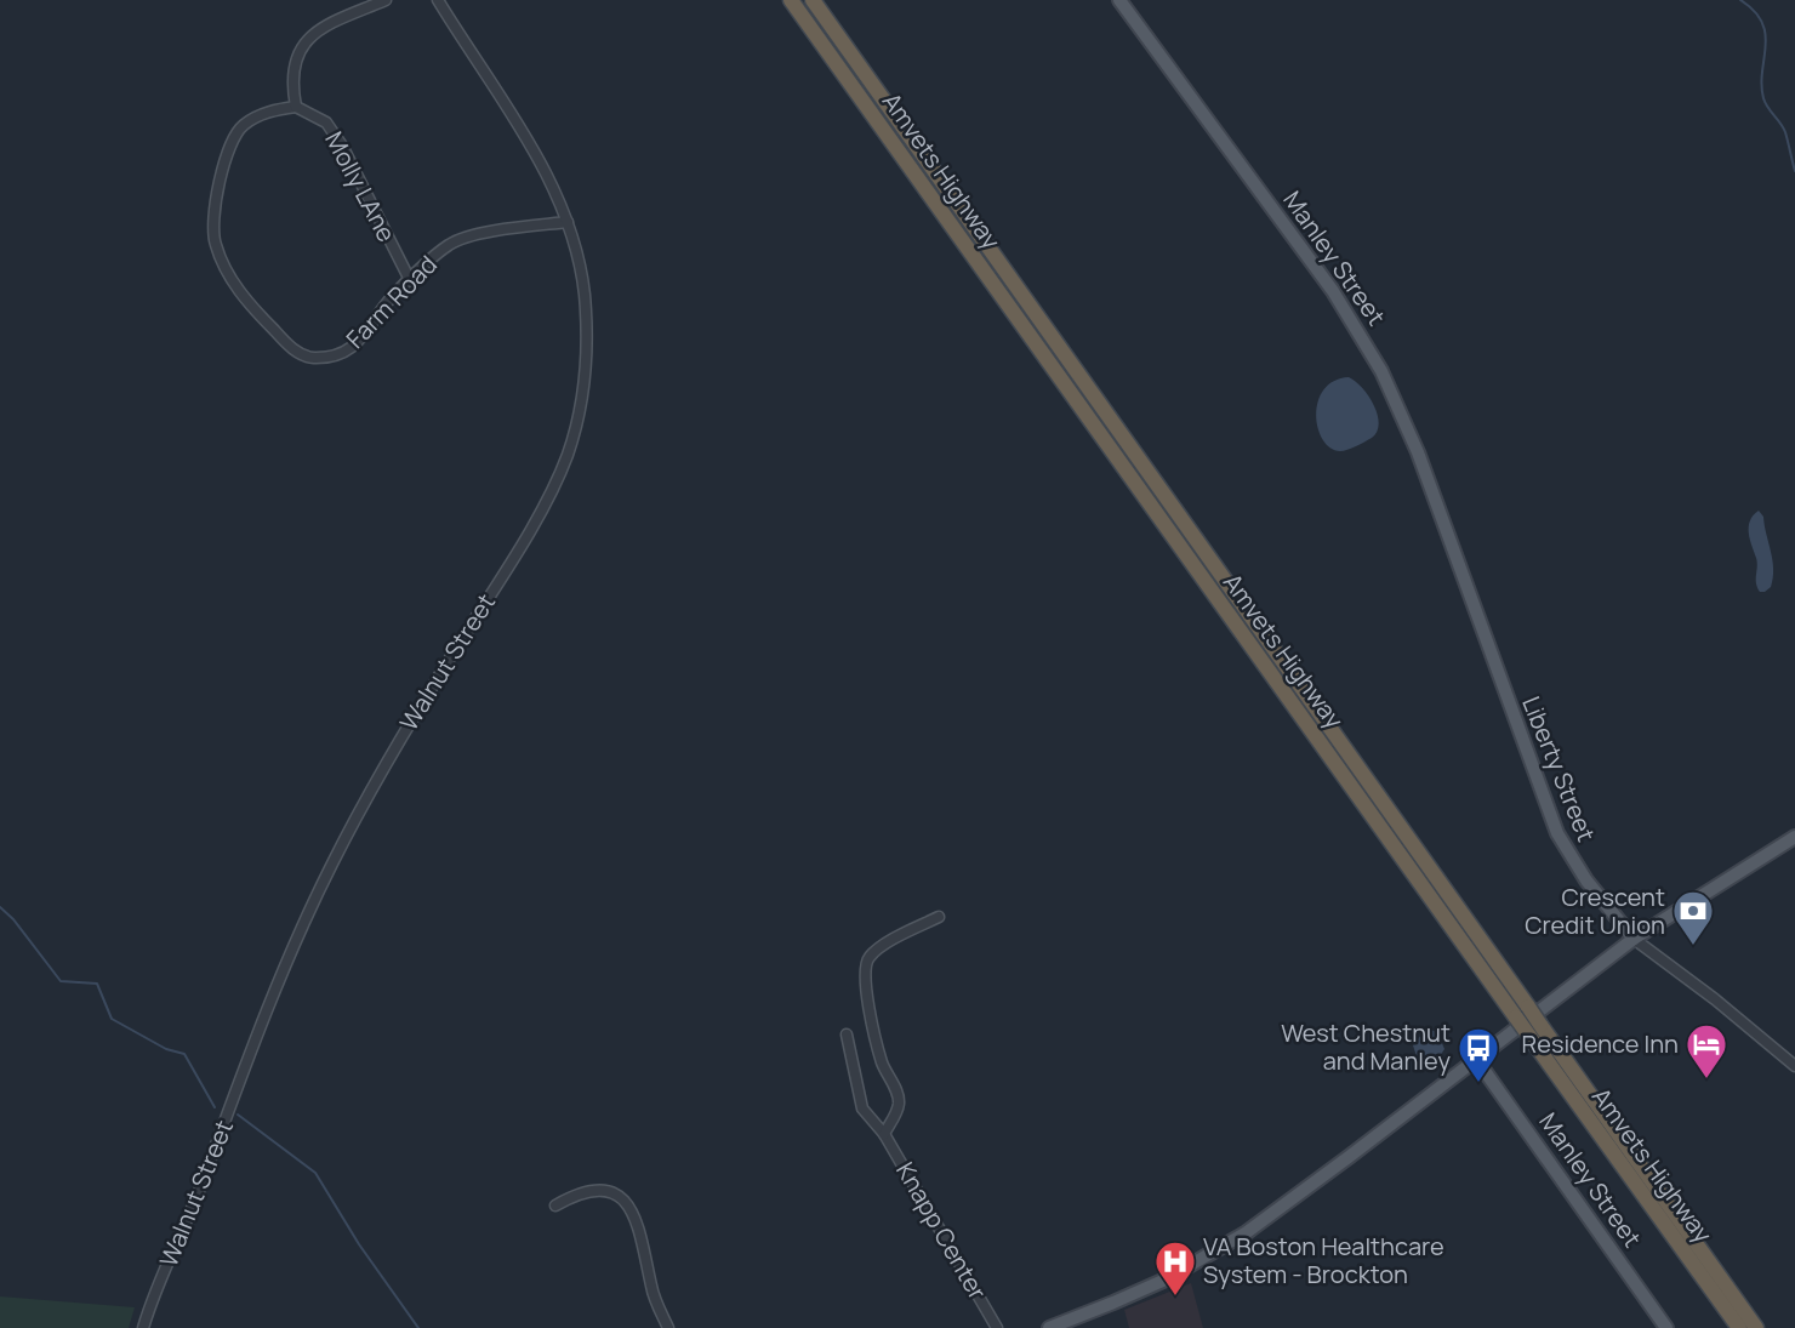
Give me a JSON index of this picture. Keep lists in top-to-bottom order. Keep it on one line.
{"streets":{"highway":["Amvets Highway"],"main road":["Manley Street","Liberty Street"],"street":["Molly LAne","Farm Road","Walnut Street","Knapp Center"]},"crossings":[["Molly LAne","Farm Road"],["Manley Street","Liberty Street"],["Farm Road","Walnut Street"]],"places":{"bank":["Crescent Credit Union"],"hotel":["Residence Inn"],"bus stop":["West Chestnut and Manley"],"hospital":["VA Boston Healthcare System - Brockton"]}}
